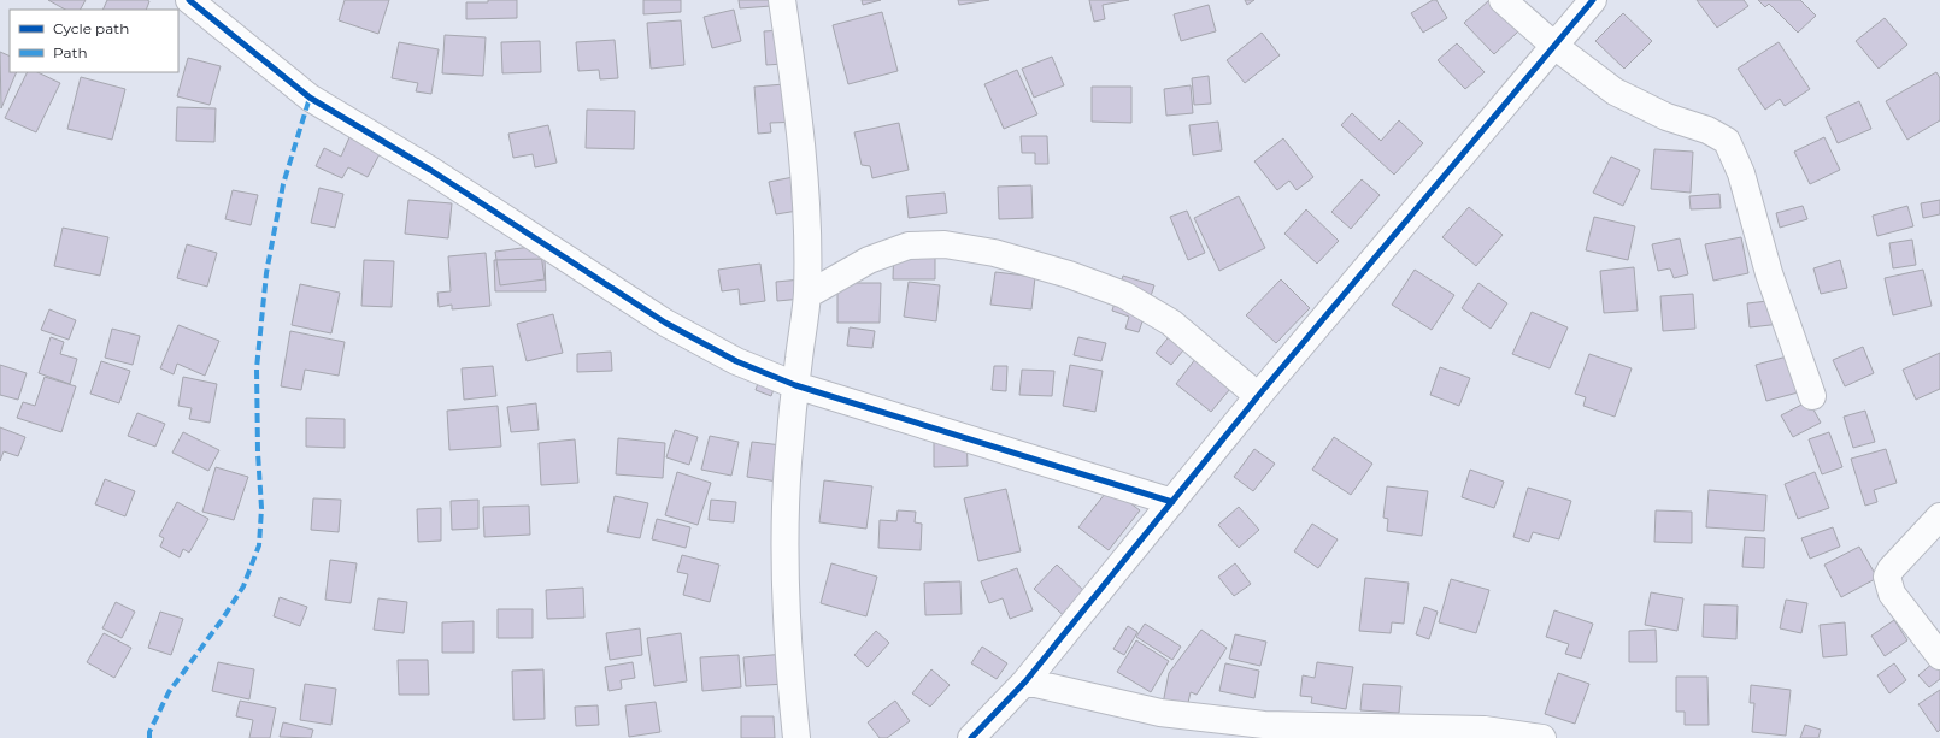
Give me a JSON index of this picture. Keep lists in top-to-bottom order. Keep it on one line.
{"legend":["Cycle path","Path"]}
